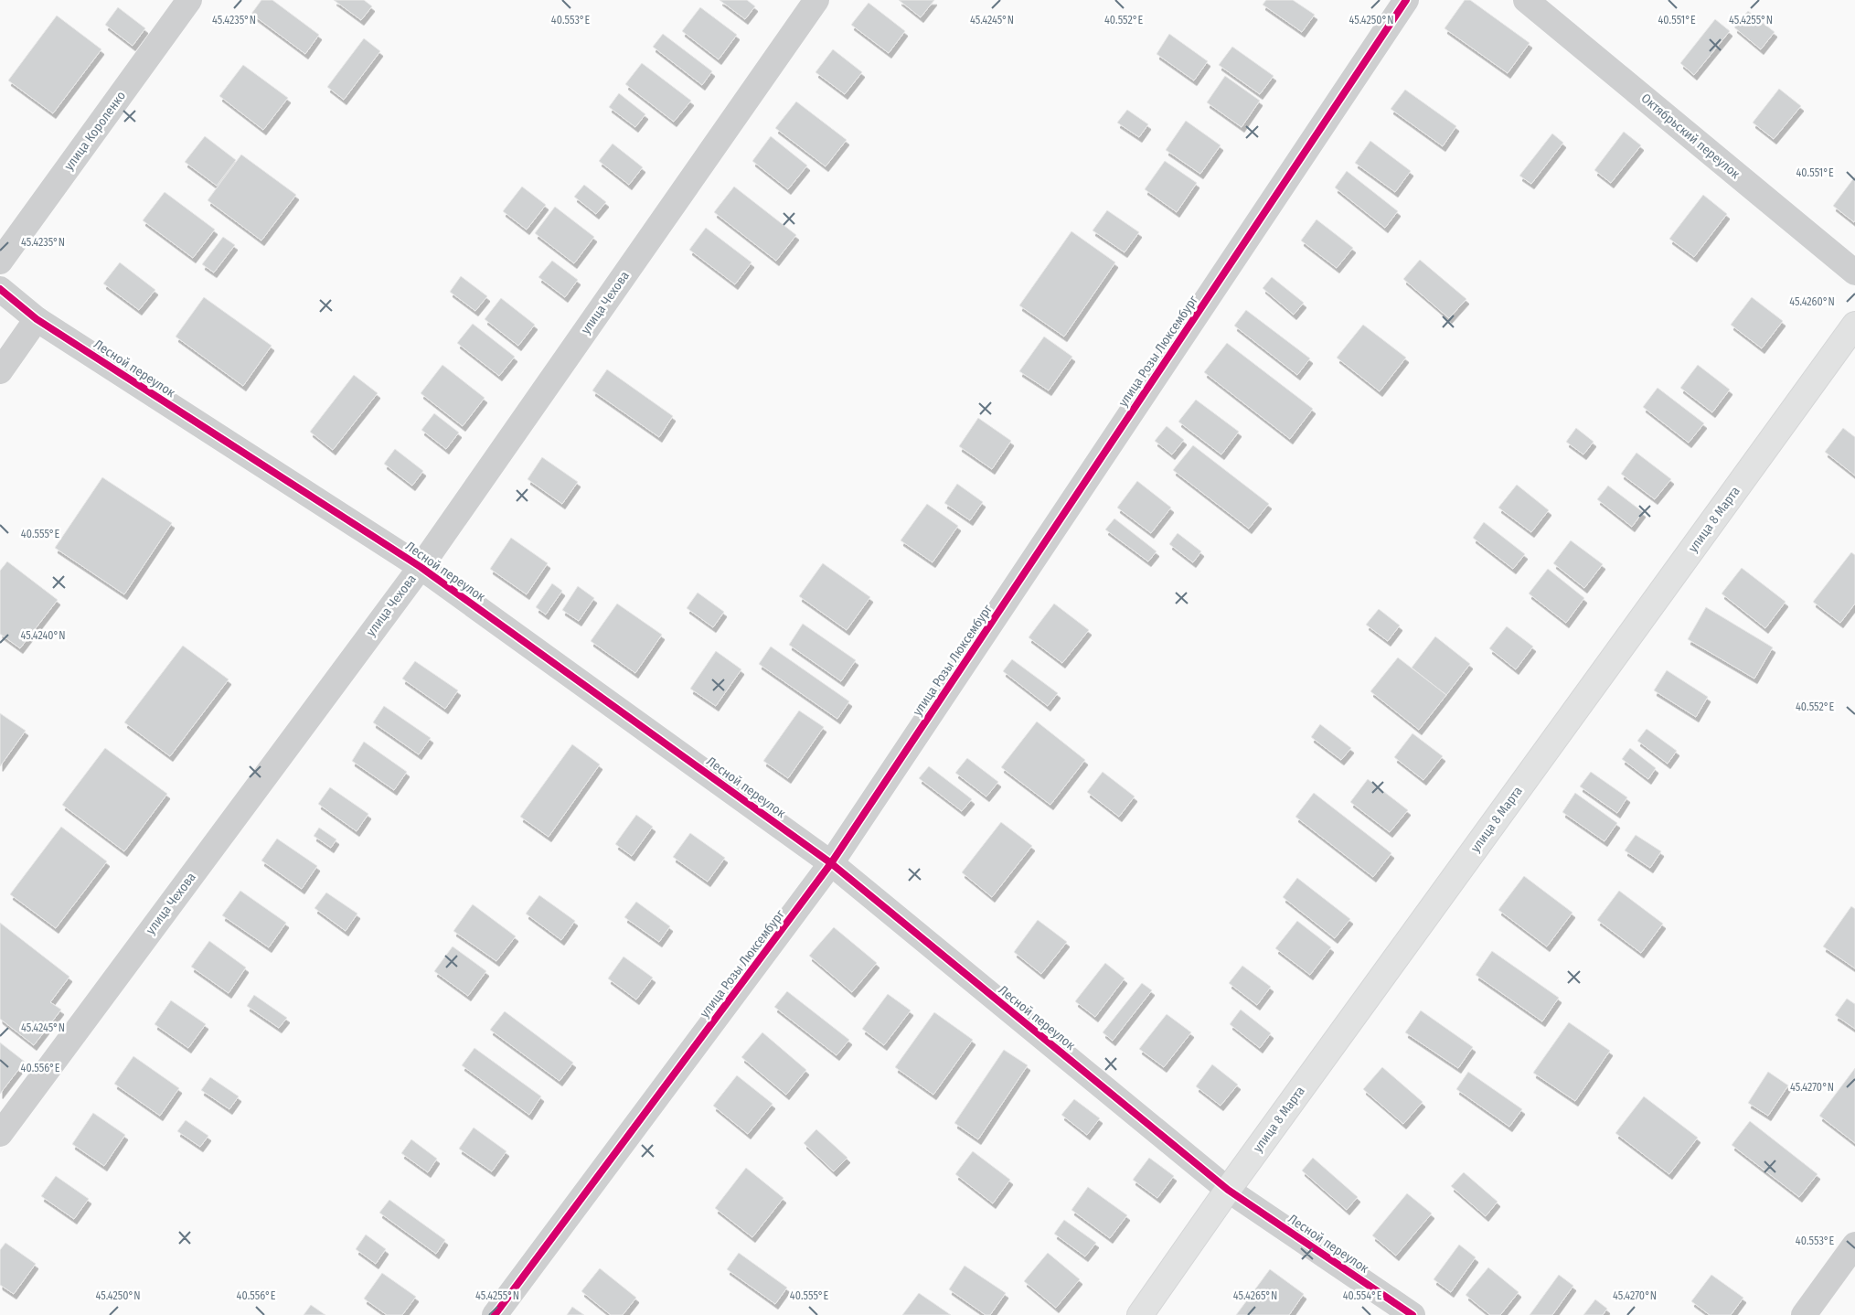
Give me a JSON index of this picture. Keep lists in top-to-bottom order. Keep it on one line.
{"streets":{"main road":["улица 8 Марта"],"street":["улица Короленко","Октябрьский переулок","улица Чехова","улица Розы Люксембург","Лесной переулок"]},"crossings":[["улица Чехова","Лесной переулок"],["улица Розы Люксембург","Лесной переулок"],["Лесной переулок","улица 8 Марта"]],"coordinates":["40.553°E","40.552°E","40.551°E","45.4255°N","45.4235°N","45.4245°N","45.4250°N","45.4260°N","40.555°E","45.4240°N","40.556°E","45.4270°N","45.4265°N","40.554°E"]}
